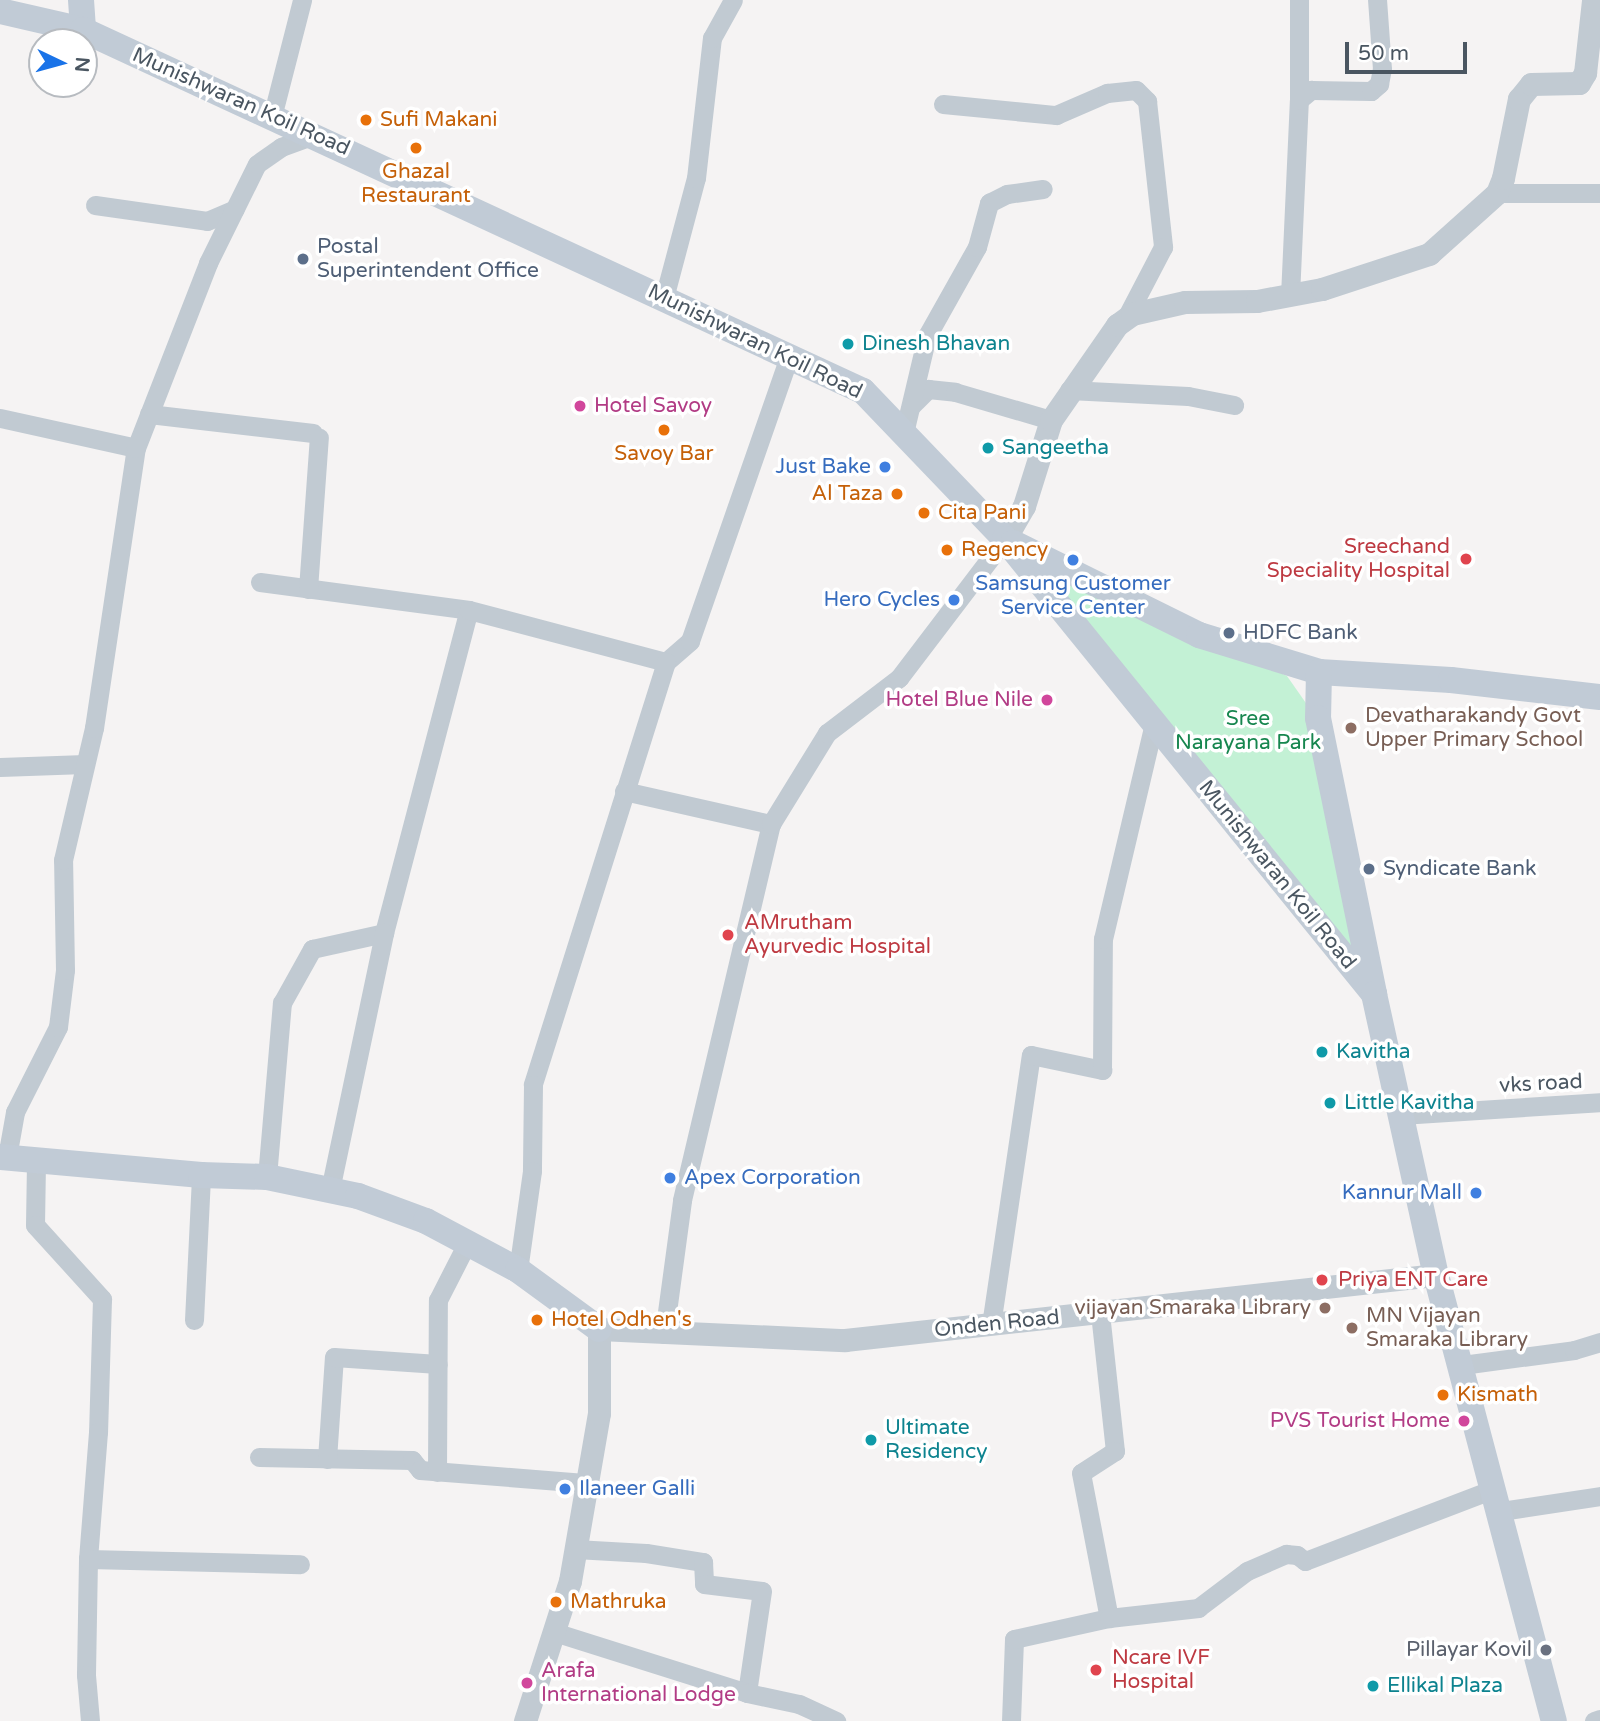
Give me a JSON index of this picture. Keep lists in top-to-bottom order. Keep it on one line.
{"streets":{"main road":["Munishwaran Koil Road"],"street":["vks road","Onden Road"]},"parks":["Sree Narayana Park"],"places":["Sufi Makani","Ghazal Restaurant","Postal Superintendent Office","Dinesh Bhavan","Hotel Savoy","Savoy Bar","Sangeetha","Just Bake","Al Taza","Cita Pani","Regency","Sreechand Speciality Hospital","Samsung Customer Service Center","Hero Cycles","HDFC Bank","Hotel Blue Nile","Devatharakandy Govt Upper Primary School","Syndicate Bank","AMrutham Ayurvedic Hospital","Kavitha","Little Kavitha","Apex Corporation","Kannur Mall","Priya ENT Care","vijayan Smaraka Library","Hotel Odhen's","MN Vijayan Smaraka Library","Kismath","PVS Tourist Home","Ultimate Residency","Ilaneer Galli","Mathruka","Pillayar Kovil","Ncare IVF Hospital","Arafa International Lodge","Ellikal Plaza"],"scale_bar":"50 m","north":"right"}
